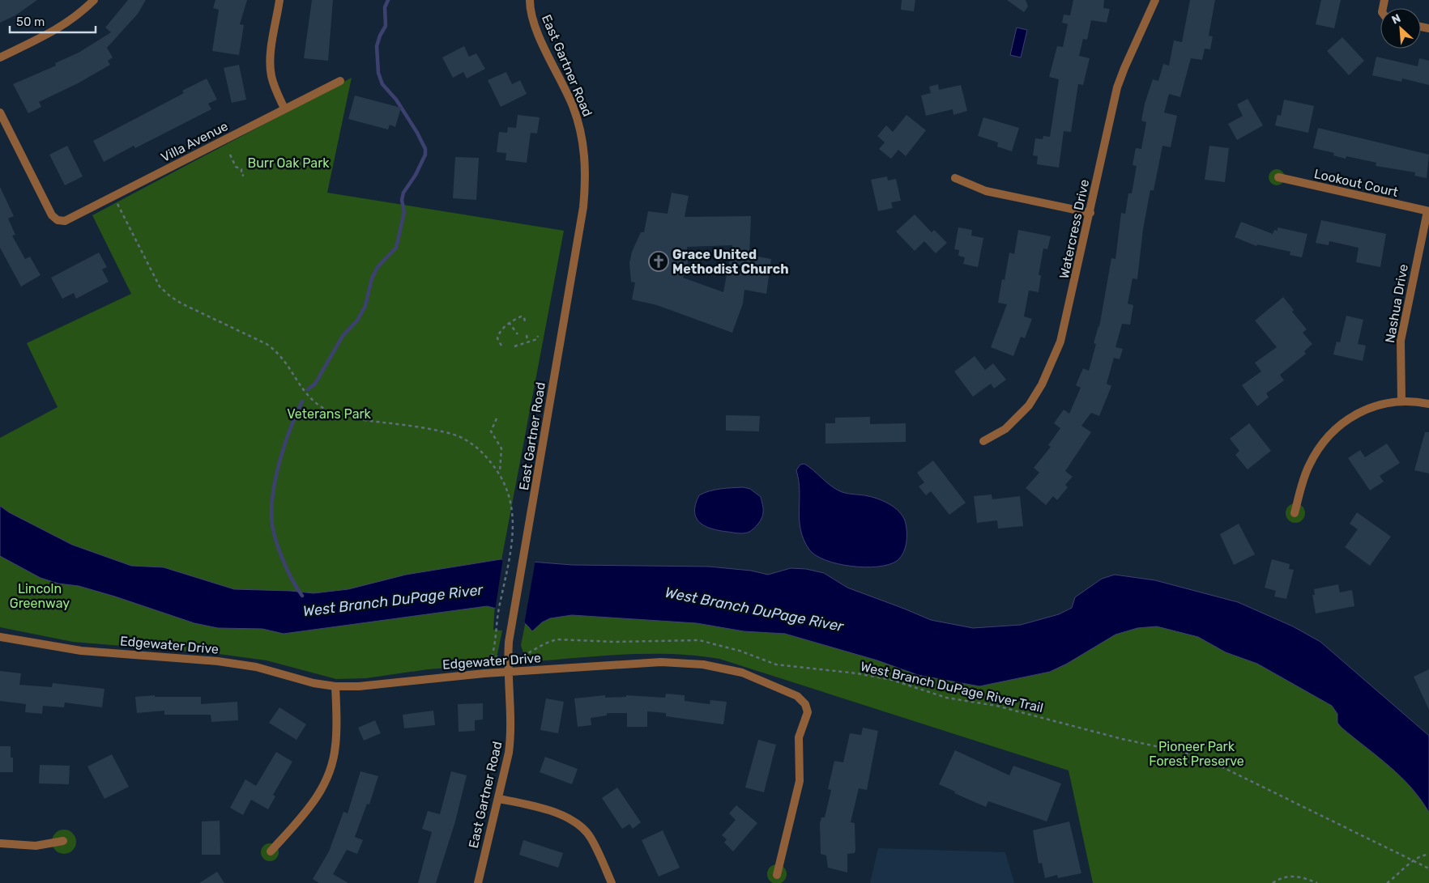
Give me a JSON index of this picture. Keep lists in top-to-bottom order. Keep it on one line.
{"streets":{"street":["East Gartner Road","Villa Avenue","Lookout Court","Watercress Drive","Nashua Drive","Edgewater Drive"],"path":["West Branch DuPage River Trail"]},"crossings":[["East Gartner Road","Edgewater Drive"],["Lookout Court","Nashua Drive"]],"water":["West Branch DuPage River"],"parks":["Burr Oak Park","Veterans Park","Lincoln Greenway","Pioneer Park Forest Preserve"],"places":{"church":["Grace United Methodist Church"]},"scale_bar":"50 m","north":"top left"}
